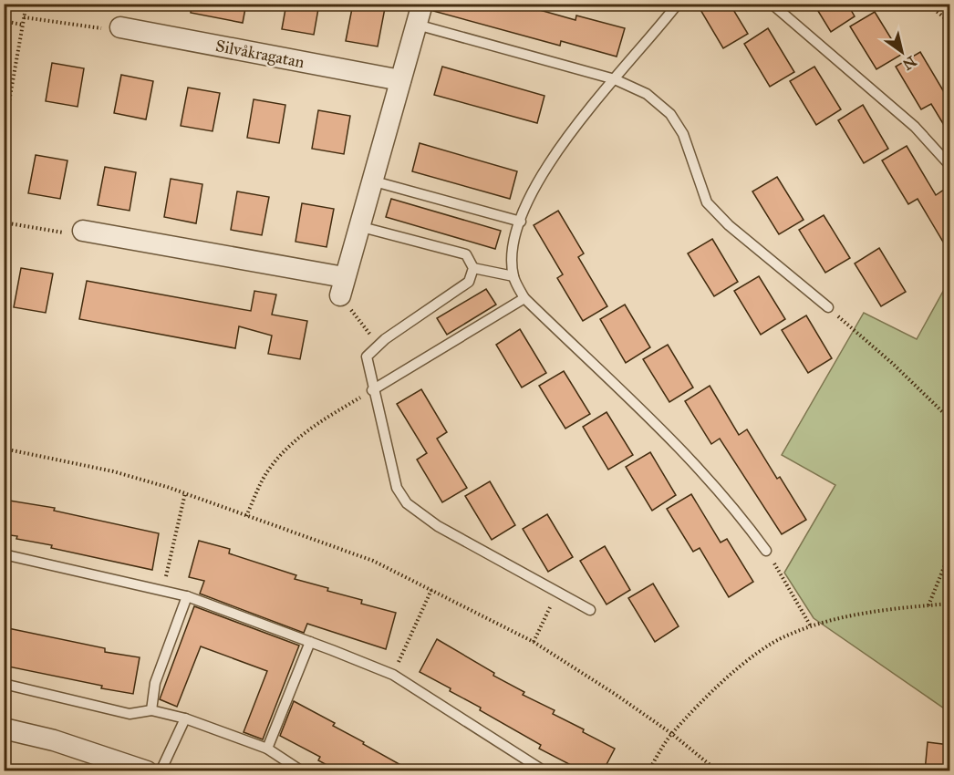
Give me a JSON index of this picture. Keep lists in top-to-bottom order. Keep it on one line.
{"streets":{"street":["Silvåkragatan"]},"north":"bottom right"}
